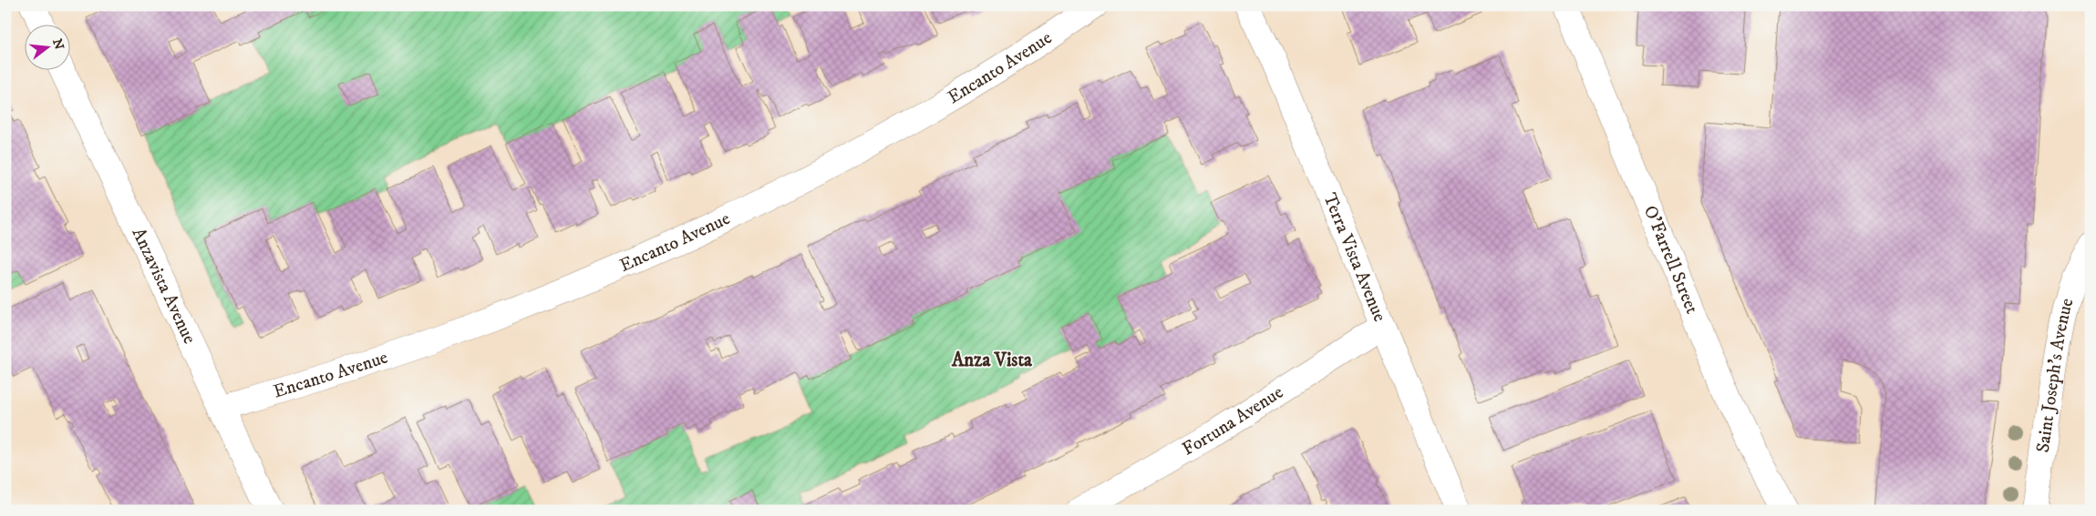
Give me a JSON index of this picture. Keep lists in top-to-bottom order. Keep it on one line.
{"streets":{"street":["Encanto Avenue","Terra Vista Avenue","O'Farrell Street","Anzavista Avenue","Saint Joseph's Avenue","Fortuna Avenue"]},"crossings":[["Encanto Avenue","Anzavista Avenue"],["Terra Vista Avenue","Fortuna Avenue"]],"districts":["Anza Vista"],"north":"right"}
